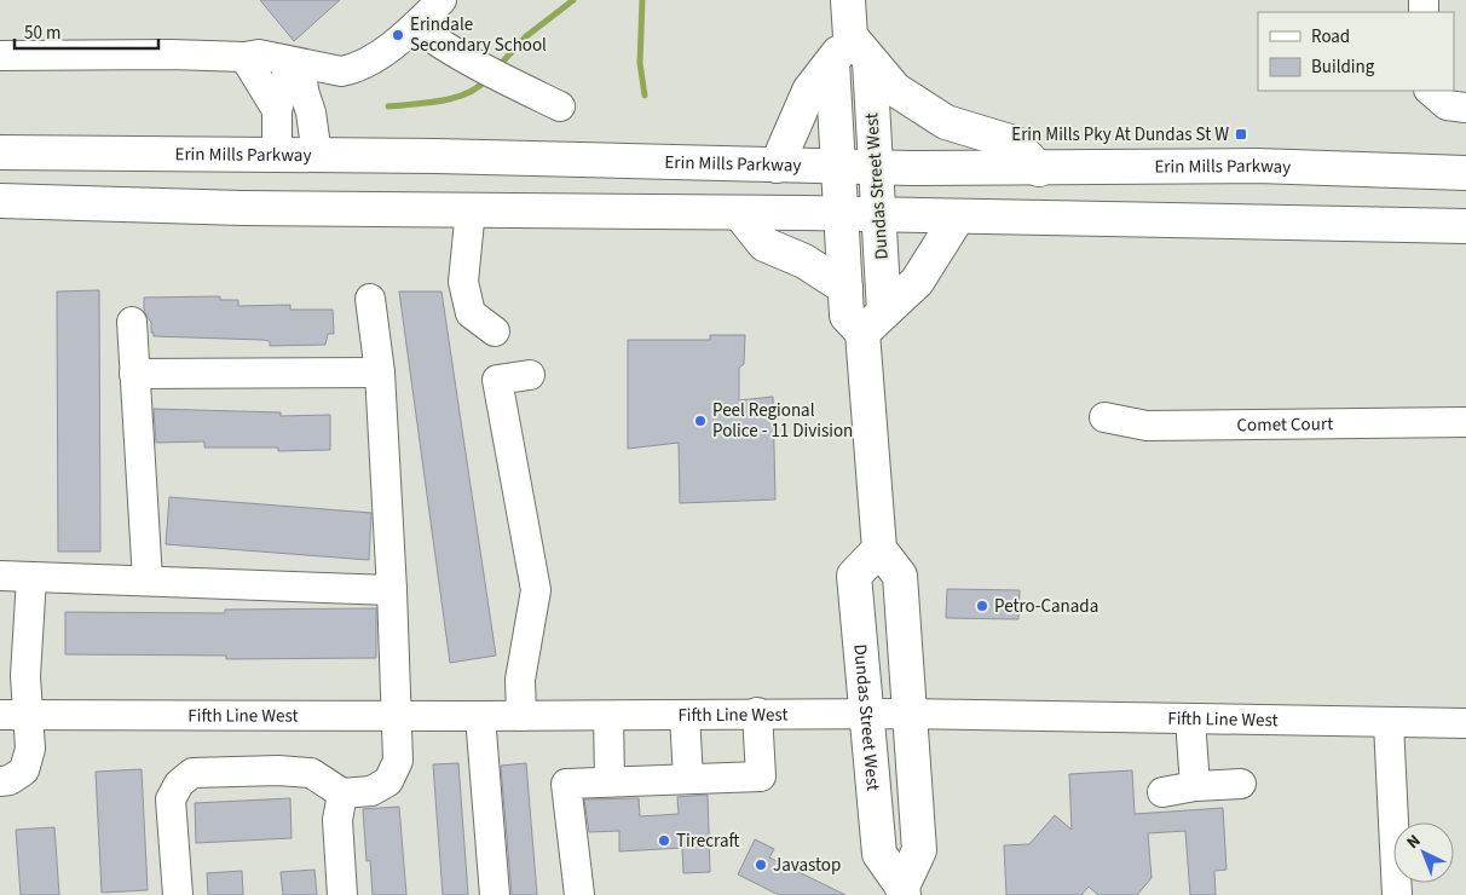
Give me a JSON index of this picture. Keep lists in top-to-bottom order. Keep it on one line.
{"streets":{"main road":["Erin Mills Parkway","Dundas Street West"],"street":["Comet Court","Fifth Line West"]},"crossings":[["Erin Mills Parkway","Dundas Street West"],["Dundas Street West","Fifth Line West"]],"places":{"other":["Erindale Secondary School","Peel Regional Police - 11 Division","Petro-Canada","Tirecraft","Javastop"],"transit":["Erin Mills Pky At Dundas St W"]},"legend":["Road","Building"],"scale_bar":"50 m","north":"top left"}
